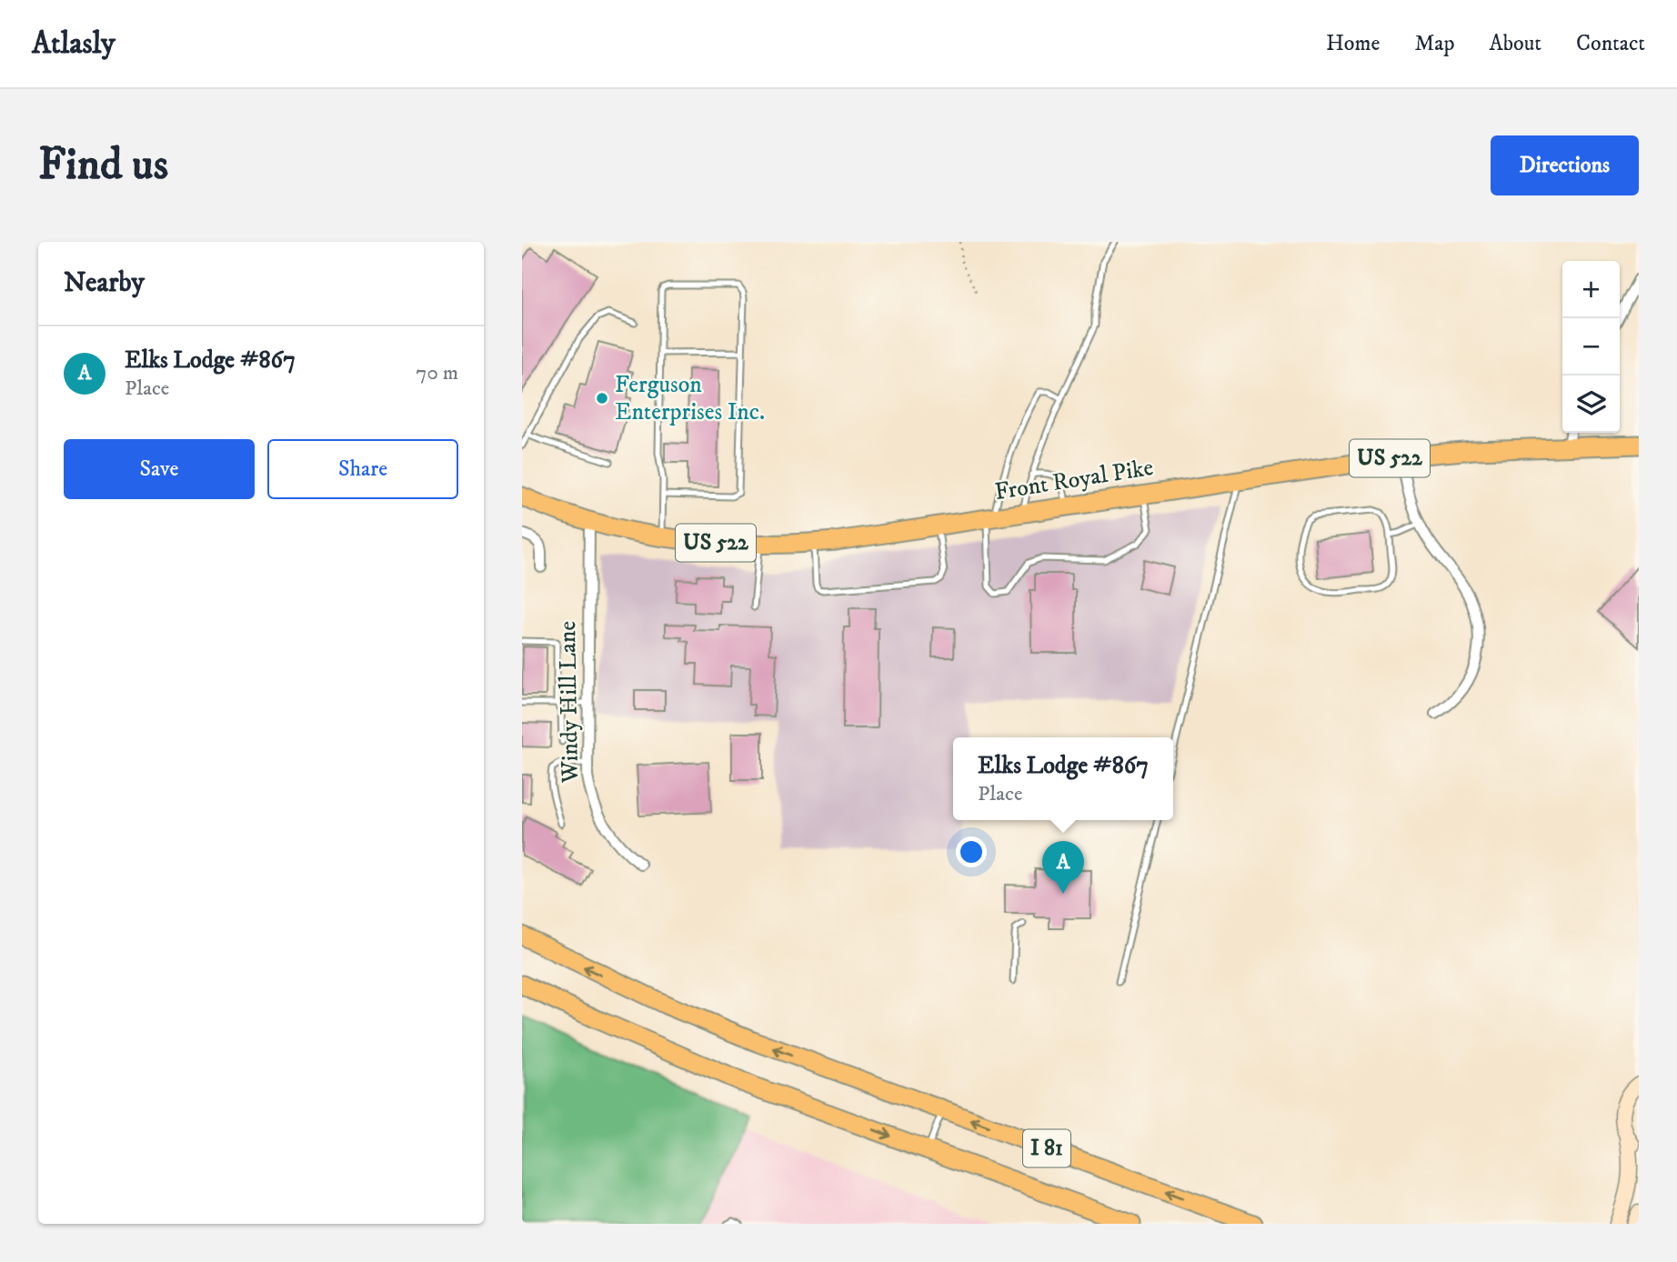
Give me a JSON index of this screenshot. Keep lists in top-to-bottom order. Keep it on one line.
{"streets":{"highway":["US 522","Front Royal Pike","I 81"],"street":["Windy Hill Lane"]},"crossings":[["Front Royal Pike","Windy Hill Lane"]],"places":["Ferguson Enterprises Inc."],"page":{"header":"Atlasly","nav":["Home","Map","About","Contact"],"buttons":["Directions",["Save","Share"]],"title":"Find us","heading":"Nearby","map_buttons":["+","−"],"list":[{"mark":"A","name":"Elks Lodge #867","note":"Place","value":"70 m"}],"popup":["Elks Lodge #867","Place"],"pins":"A"}}
